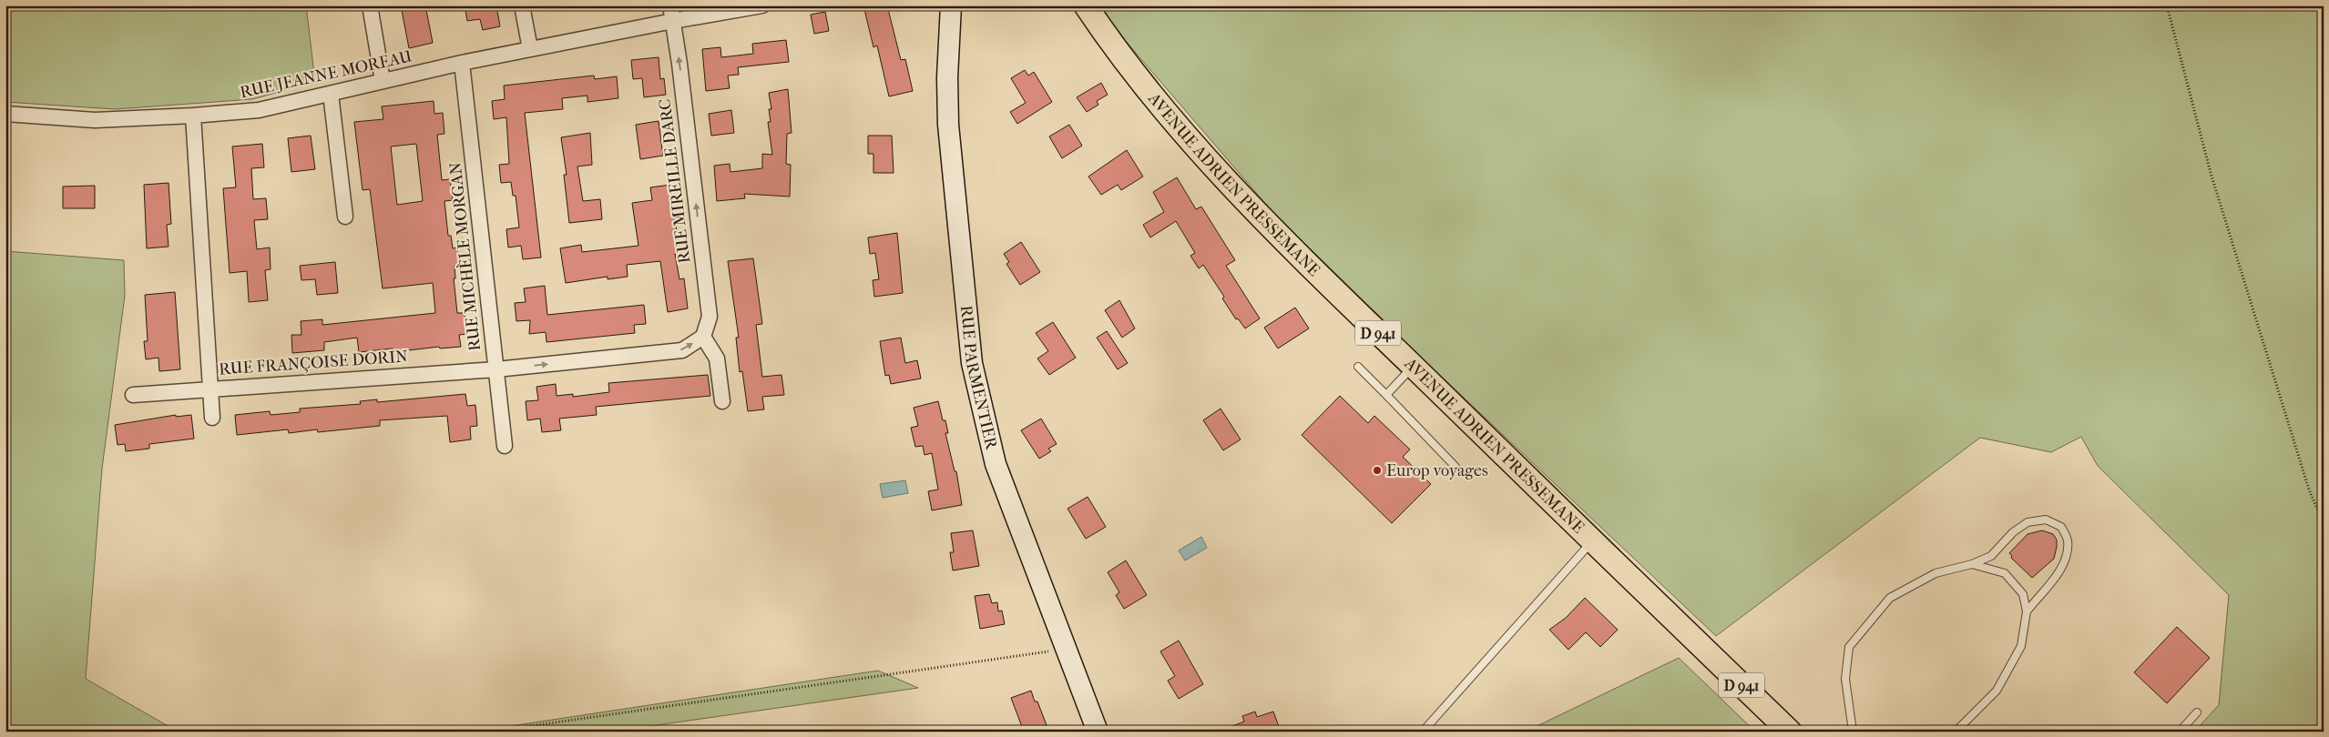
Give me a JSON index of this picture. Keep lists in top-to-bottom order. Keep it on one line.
{"streets":{"main road":["AVENUE ADRIEN PRESSEMANE","D 941"],"street":["RUE JEANNE MOREAU","RUE MIREILLE DARC","RUE MICHÈLE MORGAN","RUE FRANÇOISE DORIN","RUE PARMENTIER"]},"crossings":[["RUE JEANNE MOREAU","RUE MIREILLE DARC"],["RUE JEANNE MOREAU","RUE MICHÈLE MORGAN"],["RUE MICHÈLE MORGAN","RUE FRANÇOISE DORIN"]],"one_way":["RUE MIREILLE DARC"],"places":["Europ voyages"]}
